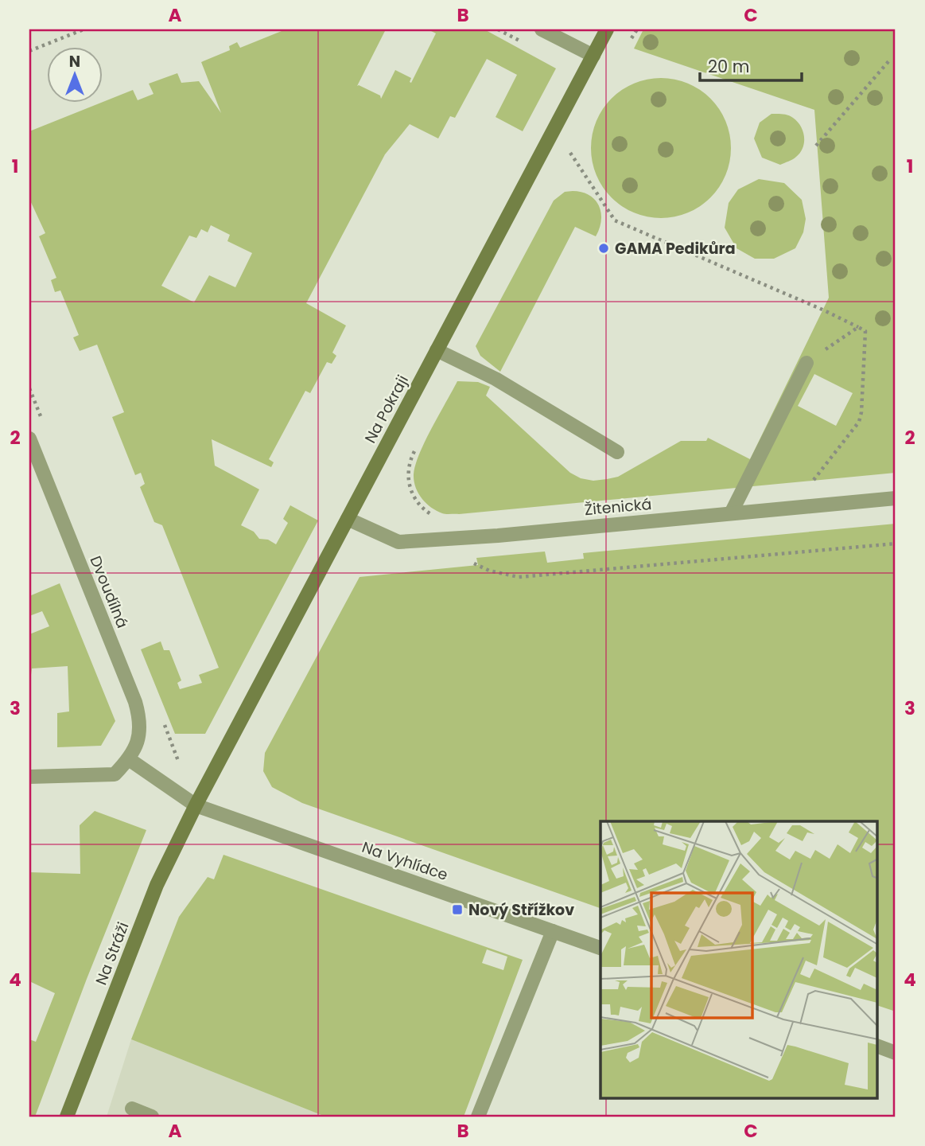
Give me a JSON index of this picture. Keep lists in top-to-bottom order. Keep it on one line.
{"streets":{"street":["Na Pokraji","Žitenická","Dvoudílná","Na Vyhlídce","Na Stráži"]},"crossings":[["Na Pokraji","Žitenická"],["Na Pokraji","Na Vyhlídce"],["Na Pokraji","Na Stráži"],["Dvoudílná","Na Vyhlídce"],["Na Vyhlídce","Na Stráži"]],"places":{"other":["GAMA Pedikůra"],"transit":["Nový Střížkov"]},"scale_bar":"20 m","north":"top","grid":{"columns":["A","B","C"],"rows":["1","2","3","4"]}}
